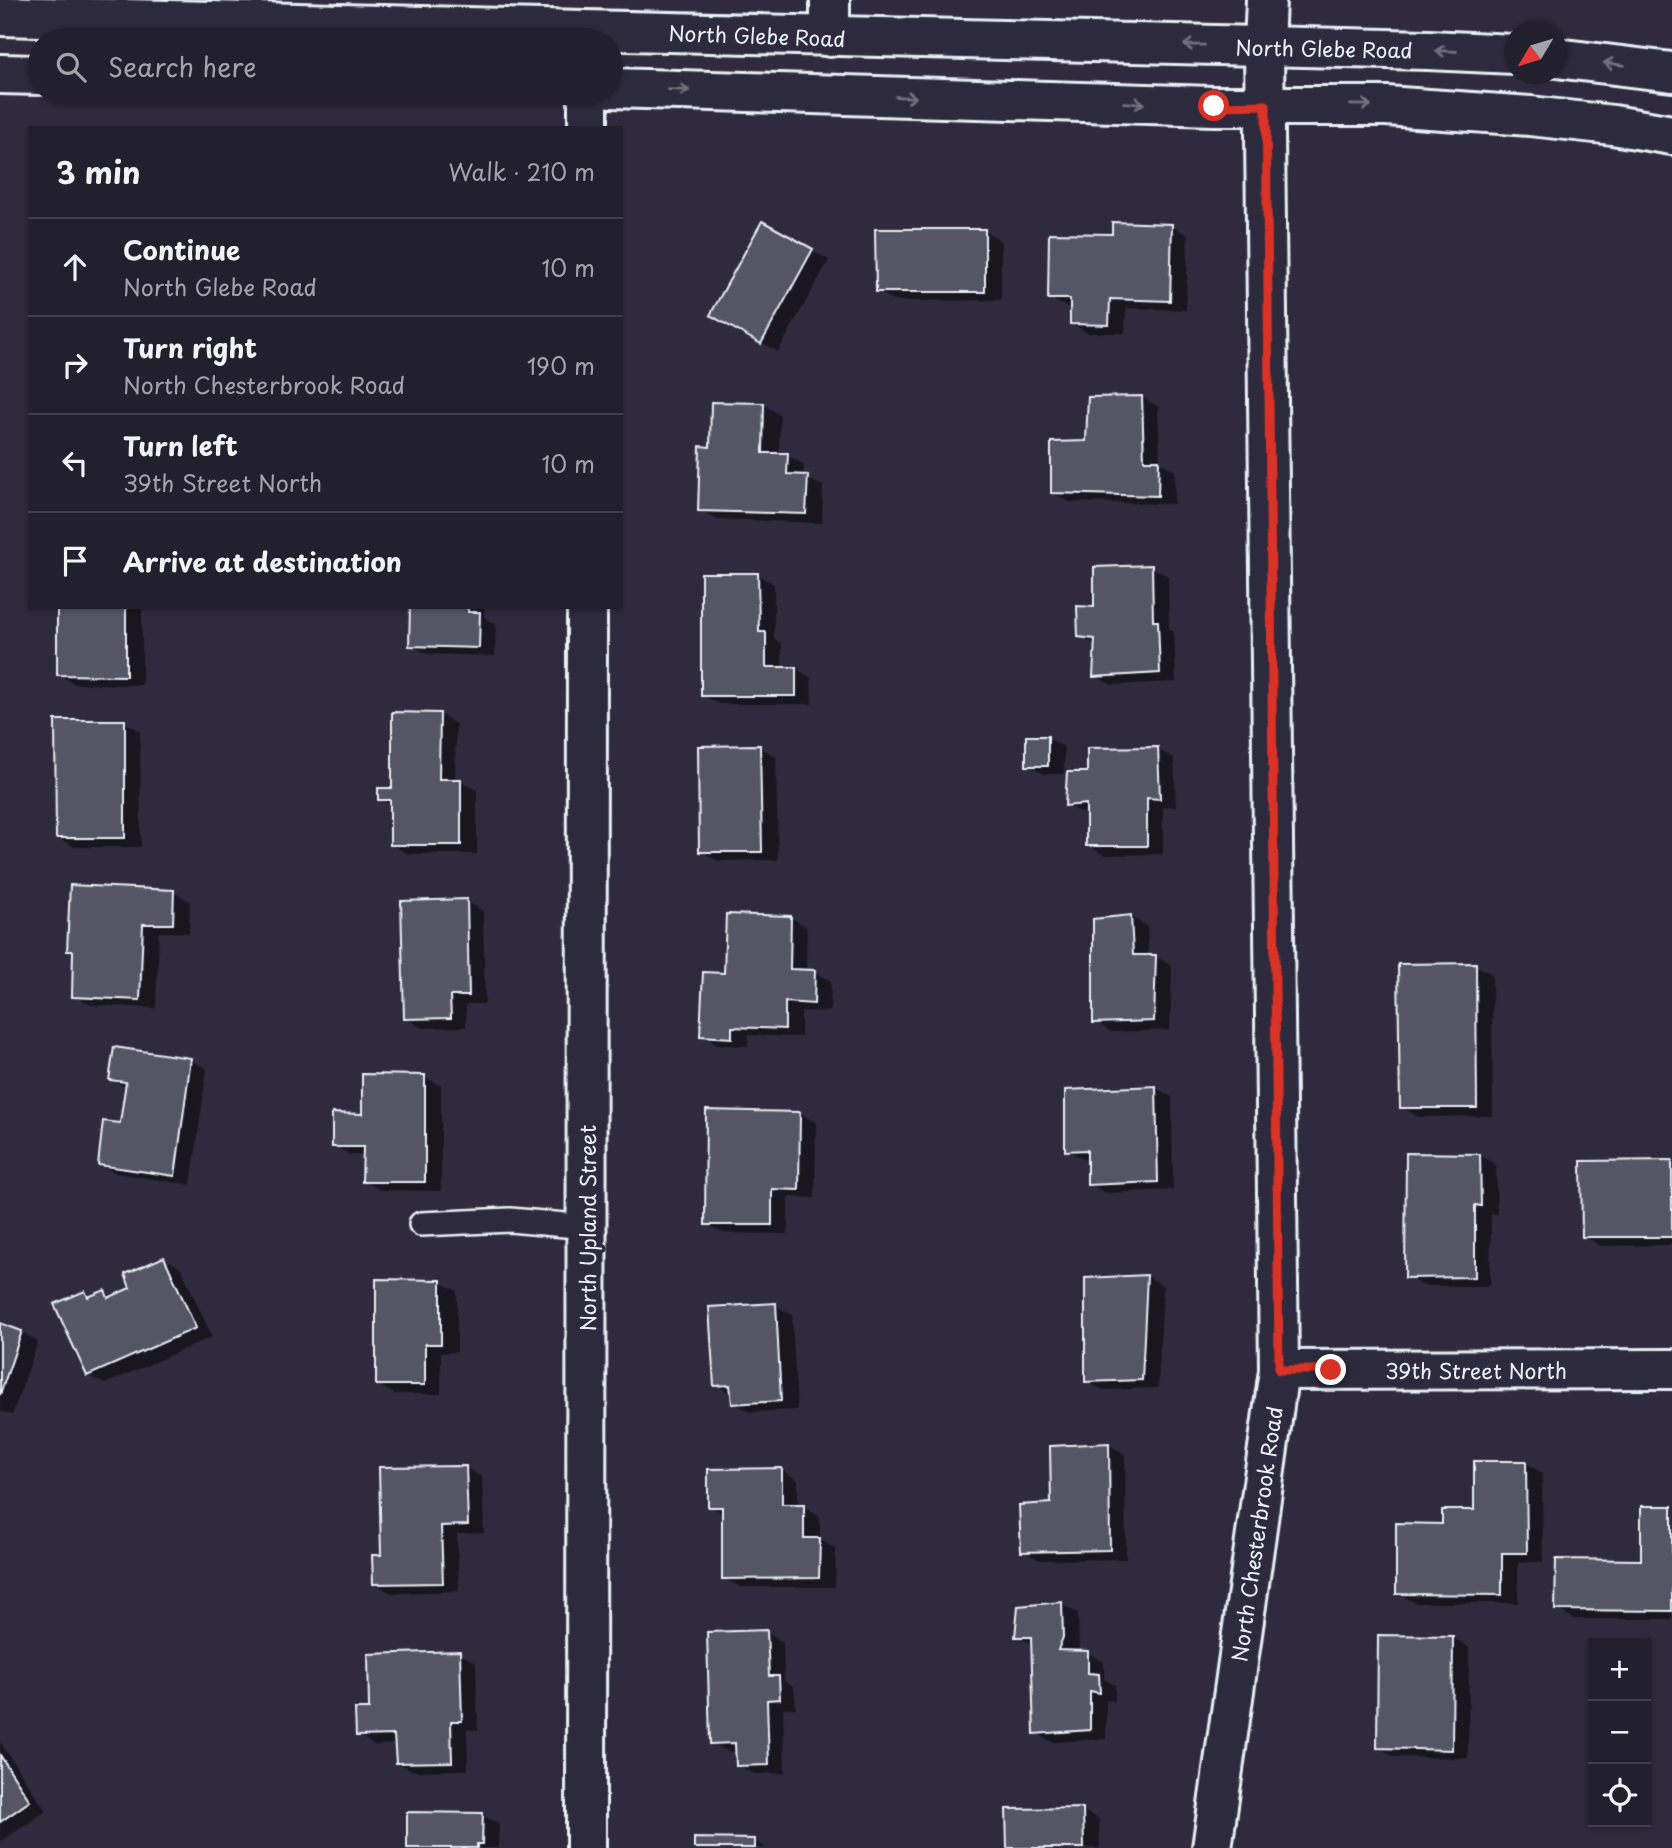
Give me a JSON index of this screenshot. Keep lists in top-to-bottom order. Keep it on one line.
{"streets":{"street":["North Glebe Road","North Upland Street","39th Street North","North Chesterbrook Road"]},"crossings":[["North Glebe Road","North Chesterbrook Road"],["39th Street North","North Chesterbrook Road"]],"north":"bottom left","page":{"search":"Search here","heading":["3 min","Walk · 210 m"],"list":[["Continue","North Glebe Road","10 m"],["Turn right","North Chesterbrook Road","190 m"],["Turn left","39th Street North","10 m"],"Arrive at destination"],"map_buttons":["+","−"]}}
